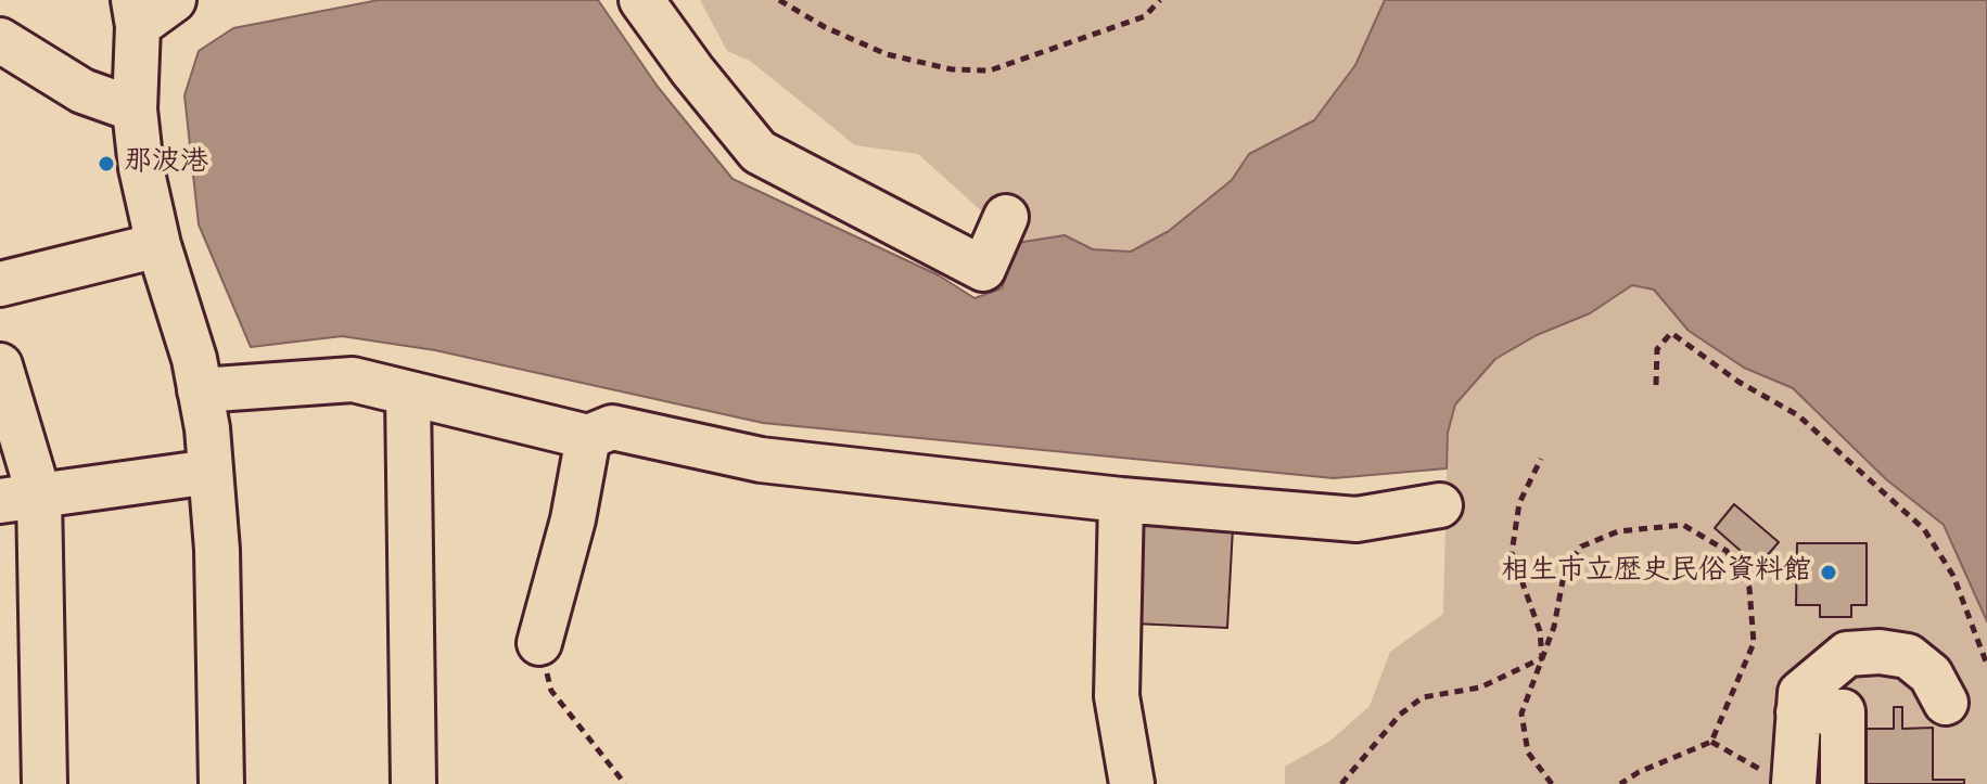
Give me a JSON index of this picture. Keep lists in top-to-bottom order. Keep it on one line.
{"places":["那波港","相生市立歴史民俗資料館"]}
